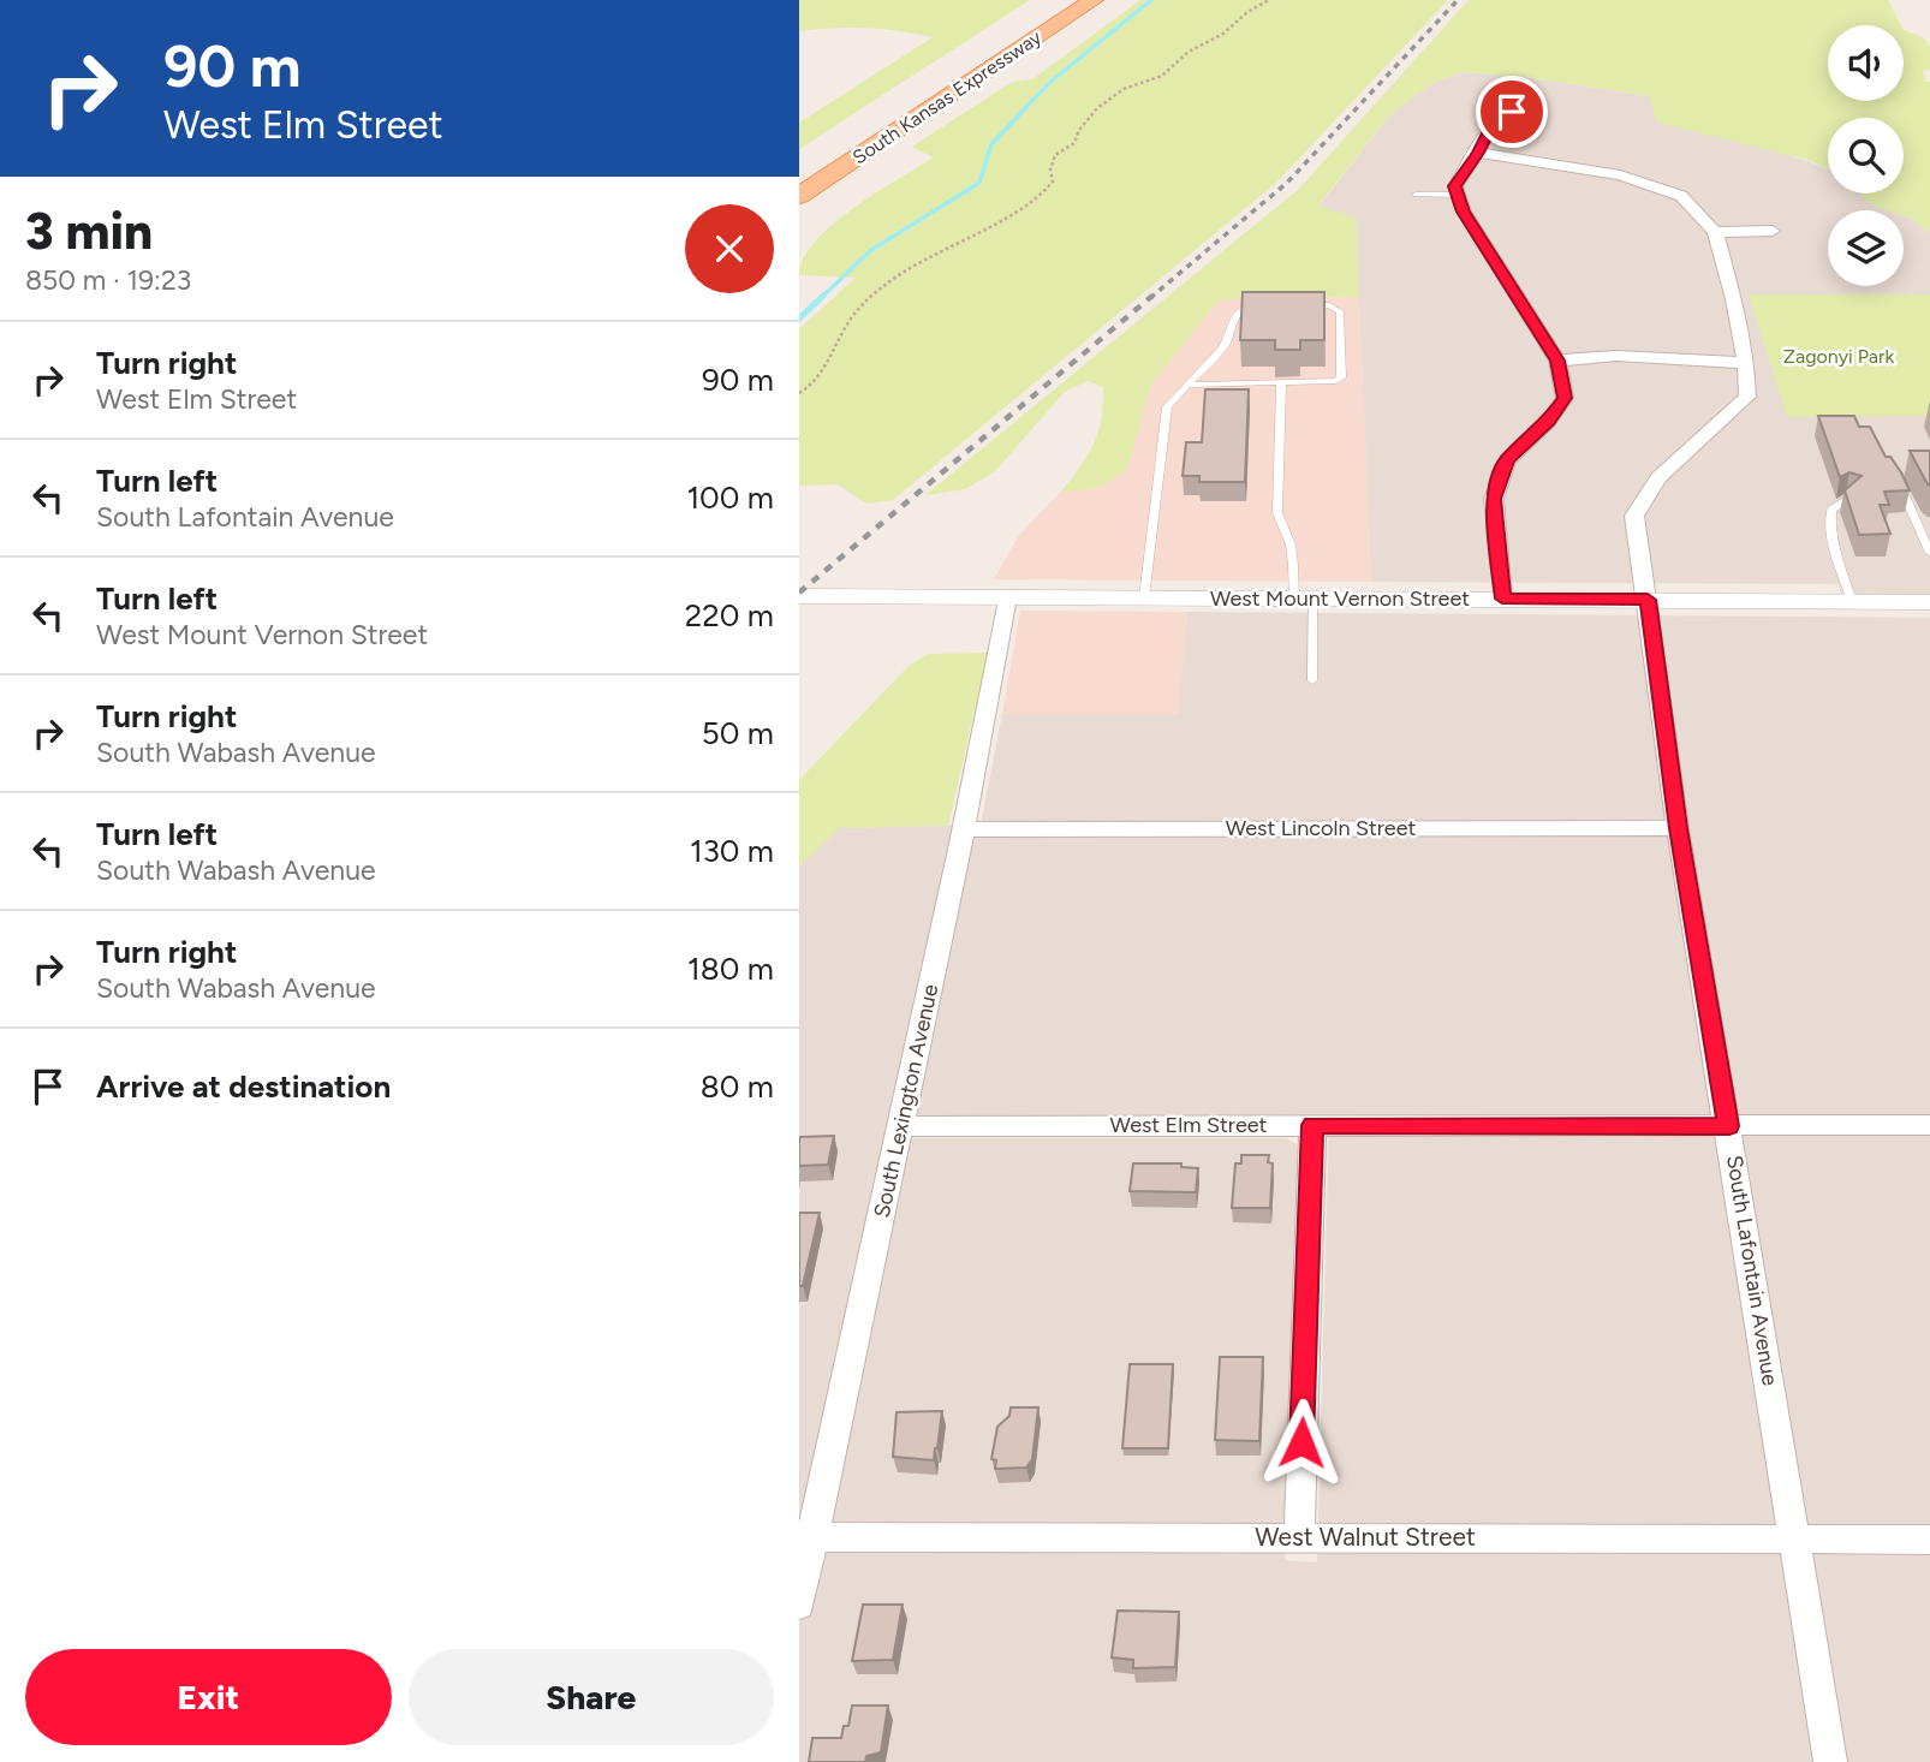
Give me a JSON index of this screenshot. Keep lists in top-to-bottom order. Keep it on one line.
{"streets":{"main road":["South Kansas Expressway"],"street":["West Mount Vernon Street","West Lincoln Street","South Lexington Avenue","West Elm Street","South Lafontain Avenue","West Walnut Street"]},"crossings":[["West Mount Vernon Street","South Lexington Avenue"],["West Mount Vernon Street","South Lafontain Avenue"],["West Lincoln Street","South Lexington Avenue"],["West Lincoln Street","South Lafontain Avenue"],["South Lexington Avenue","West Elm Street"],["South Lexington Avenue","West Walnut Street"],["West Elm Street","South Lafontain Avenue"],["South Lafontain Avenue","West Walnut Street"]],"parks":["Zagonyi Park"],"page":{"turn":["90 m","West Elm Street"],"heading":["3 min","850 m · 19:23"],"list":[{"name":"Turn right","note":"West Elm Street","value":"90 m"},{"name":"Turn left","note":"South Lafontain Avenue","value":"100 m"},{"name":"Turn left","note":"West Mount Vernon Street","value":"220 m"},{"name":"Turn right","note":"South Wabash Avenue","value":"50 m"},{"name":"Turn left","note":"South Wabash Avenue","value":"130 m"},{"name":"Turn right","note":"South Wabash Avenue","value":"180 m"},{"name":"Arrive at destination","value":"80 m"}],"buttons":["Exit","Share"]}}
